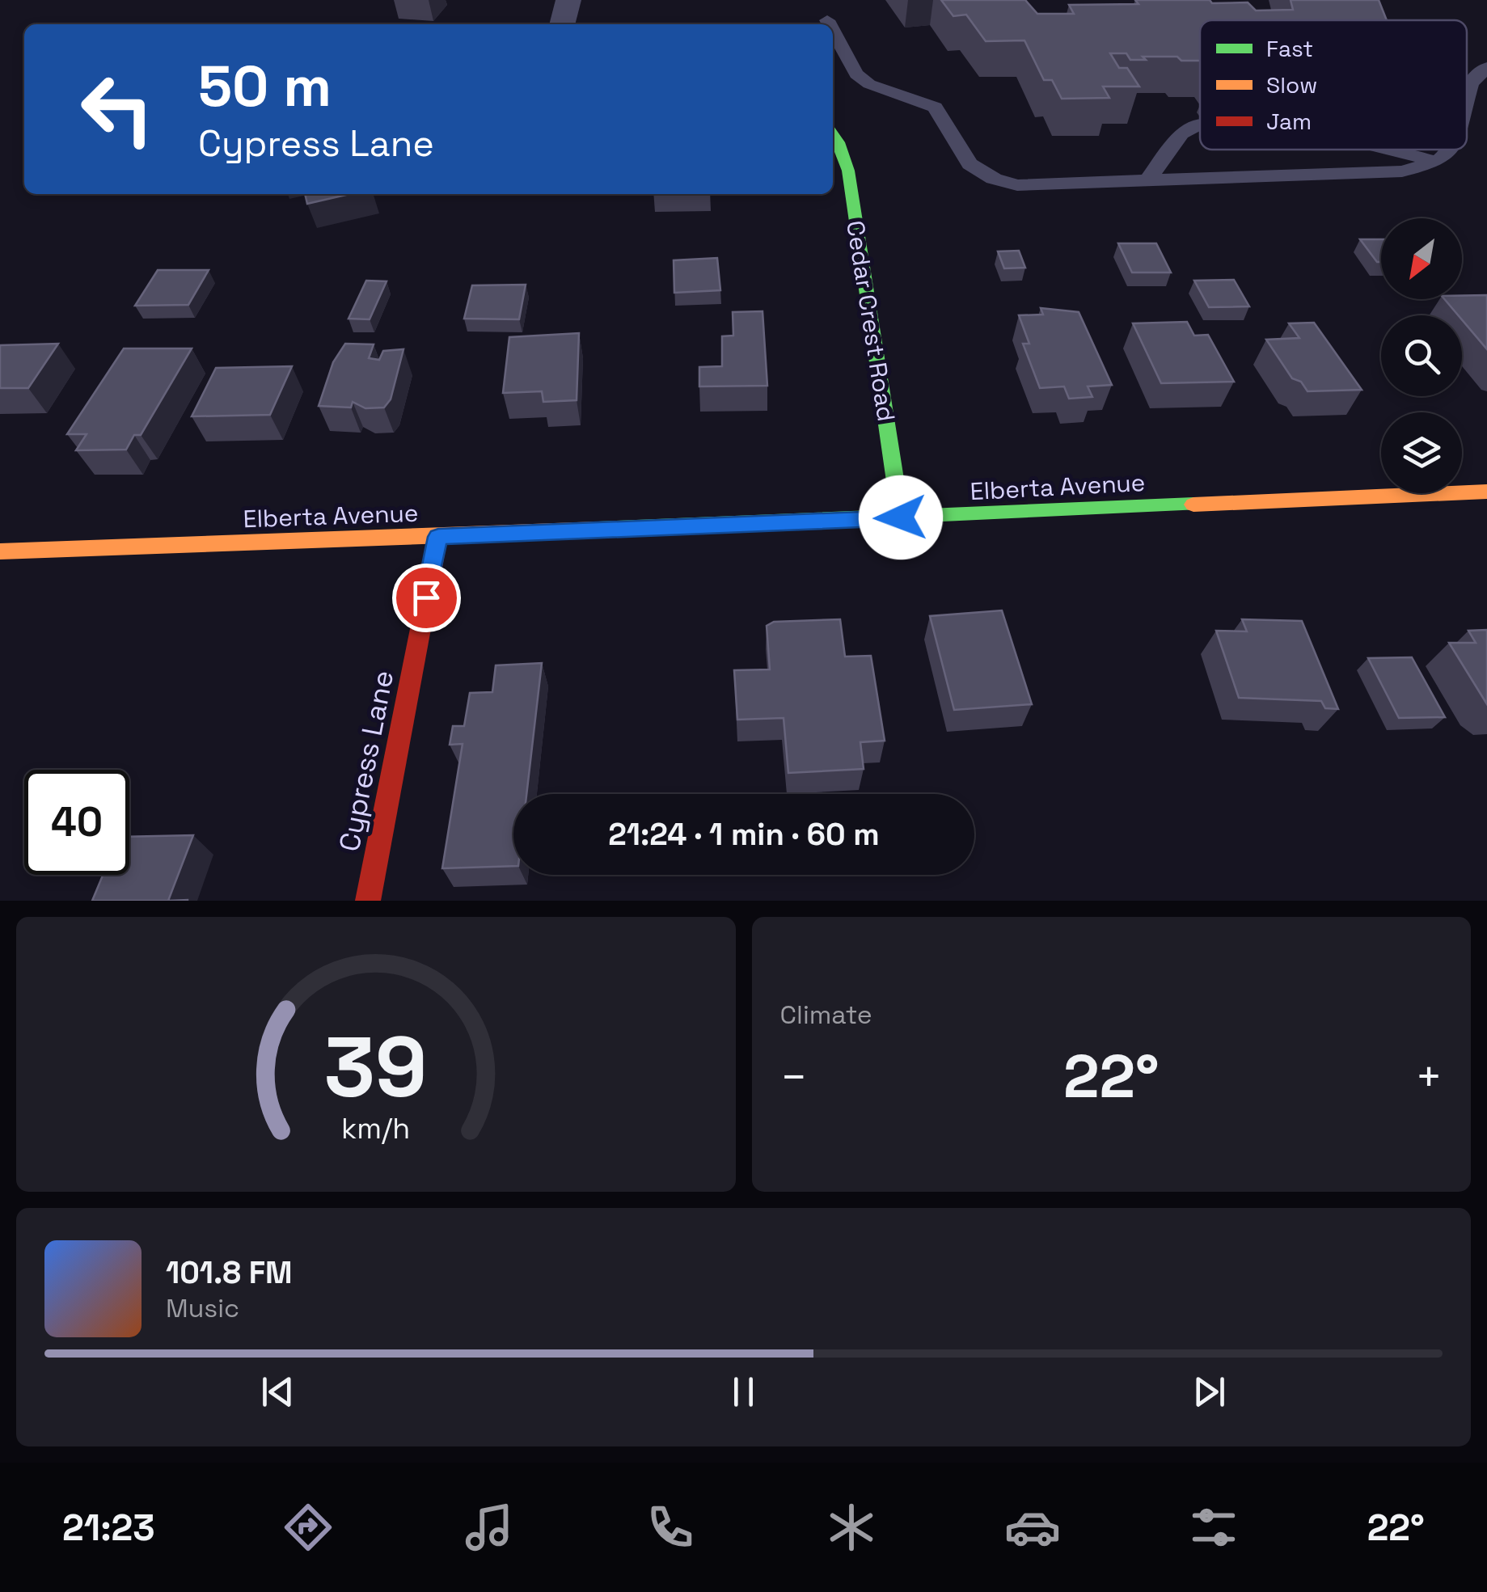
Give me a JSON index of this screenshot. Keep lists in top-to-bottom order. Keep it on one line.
{"streets":{"street":["Cedar Crest Road","Elberta Avenue","Cypress Lane"]},"crossings":[["Cedar Crest Road","Elberta Avenue"],["Elberta Avenue","Cypress Lane"]],"legend":["Fast","Slow","Jam"],"north":"bottom left","page":{"turn":["50 m","Cypress Lane"],"limit":"40","trip":"21:24 · 1 min · 60 m","tile":"Climate","heat":["−","22°","+"],"song":["101.8 FM","Music"],"tabs":["21:23","22°"],"gauge":["39","km/h"]}}
